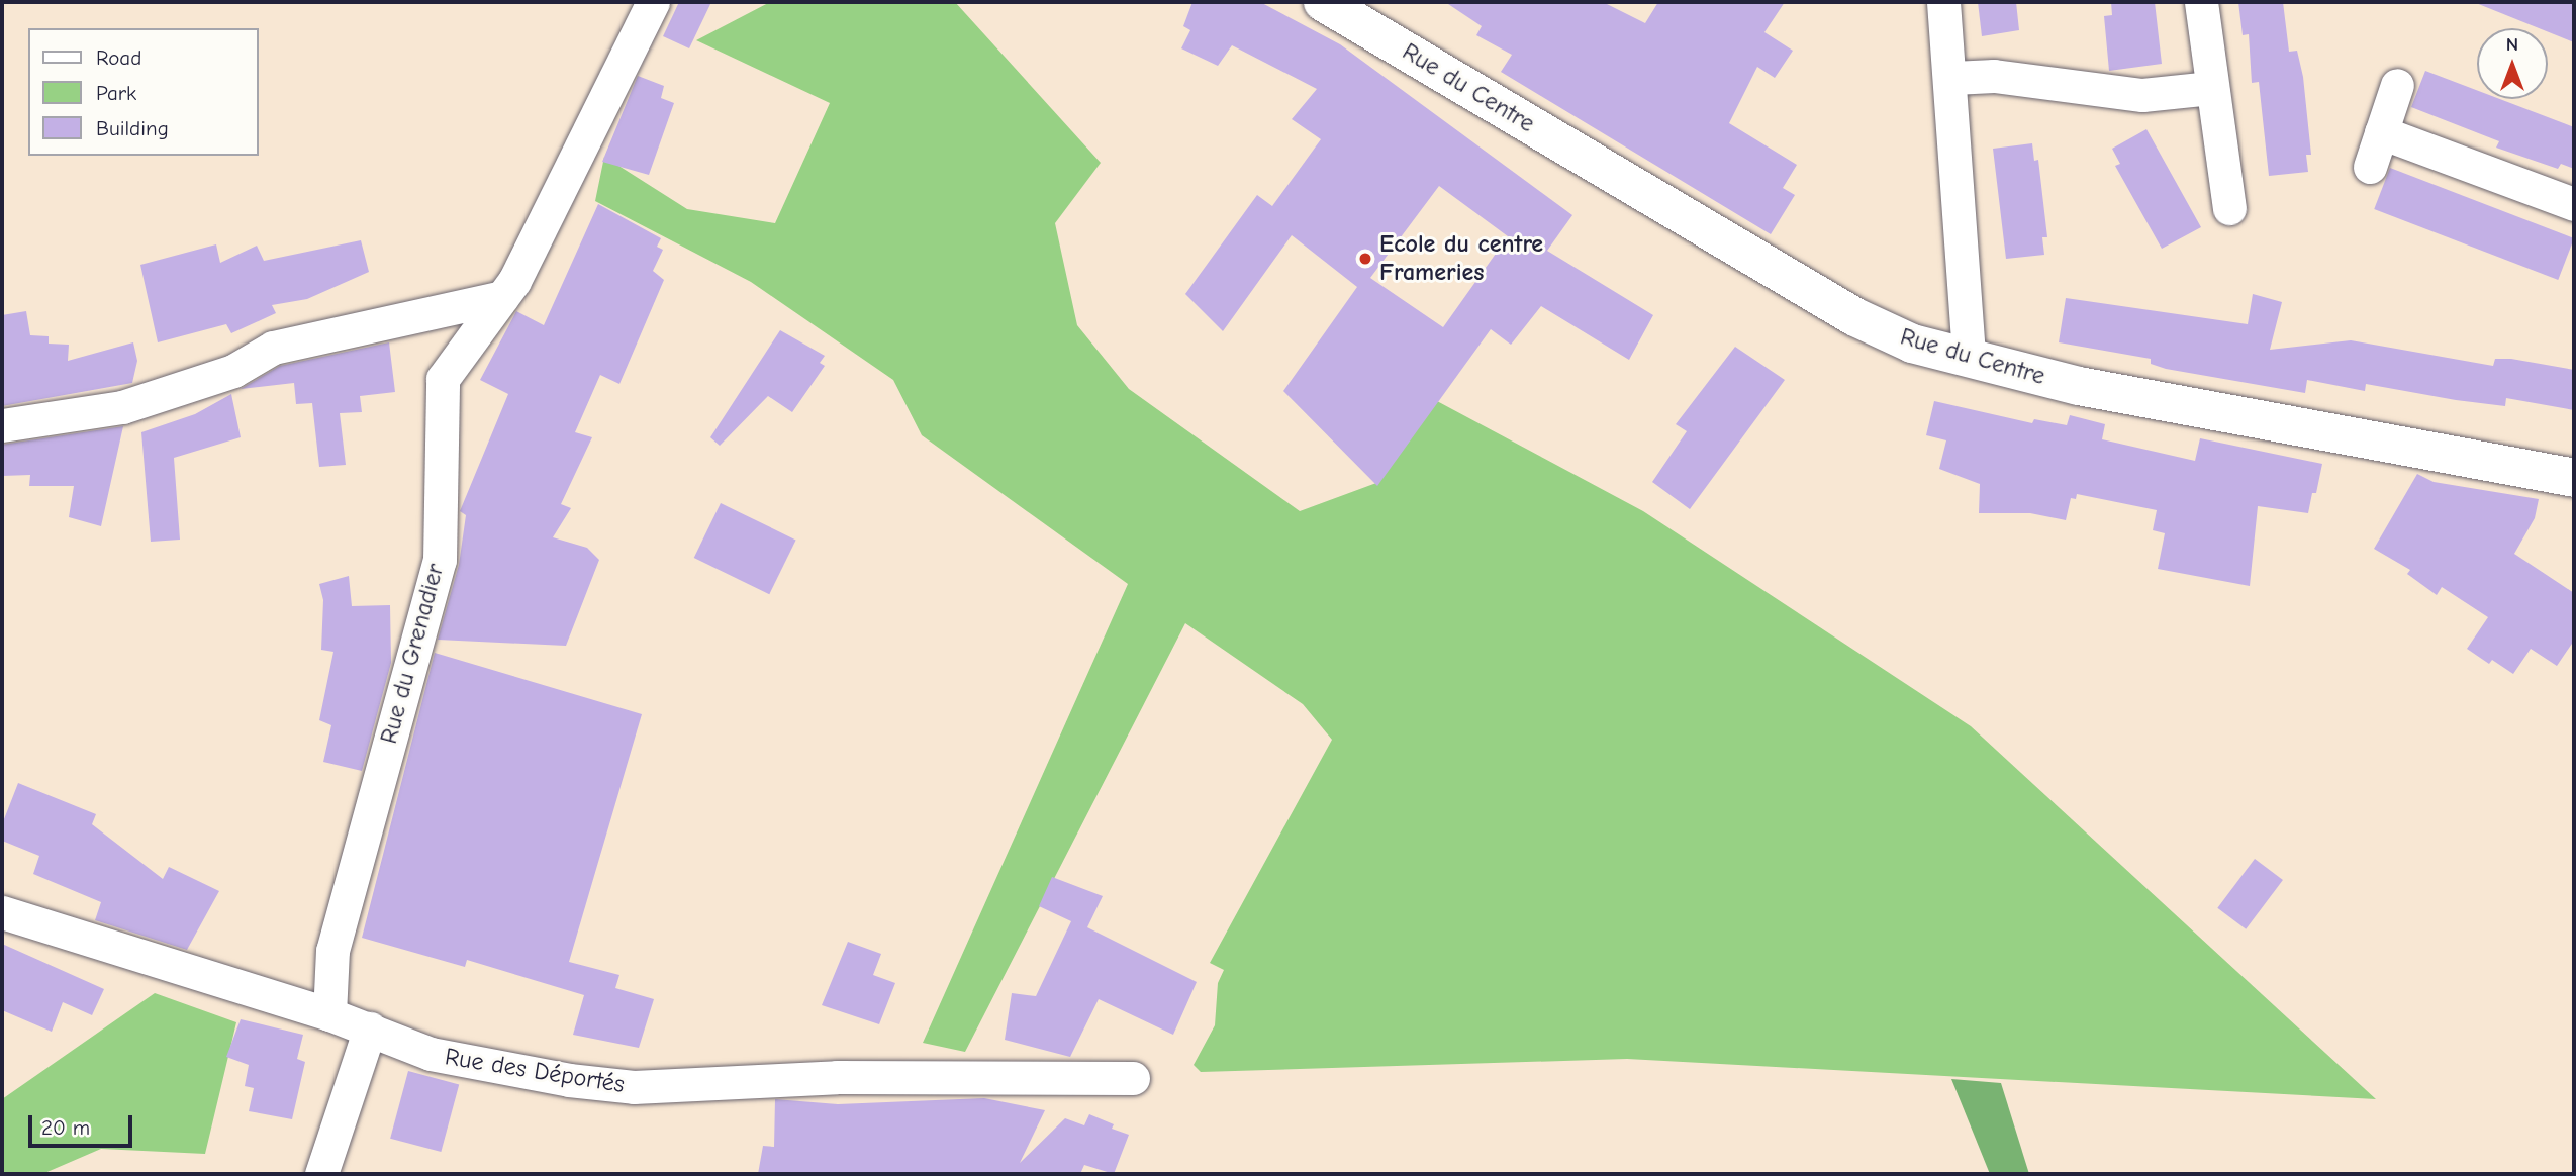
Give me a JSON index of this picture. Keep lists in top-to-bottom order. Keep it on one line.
{"streets":{"street":["Rue du Centre","Rue du Grenadier","Rue des Déportés"]},"crossings":[["Rue du Grenadier","Rue des Déportés"]],"places":["Ecole du centre Frameries"],"legend":["Road","Park","Building"],"scale_bar":"20 m","north":"top"}
